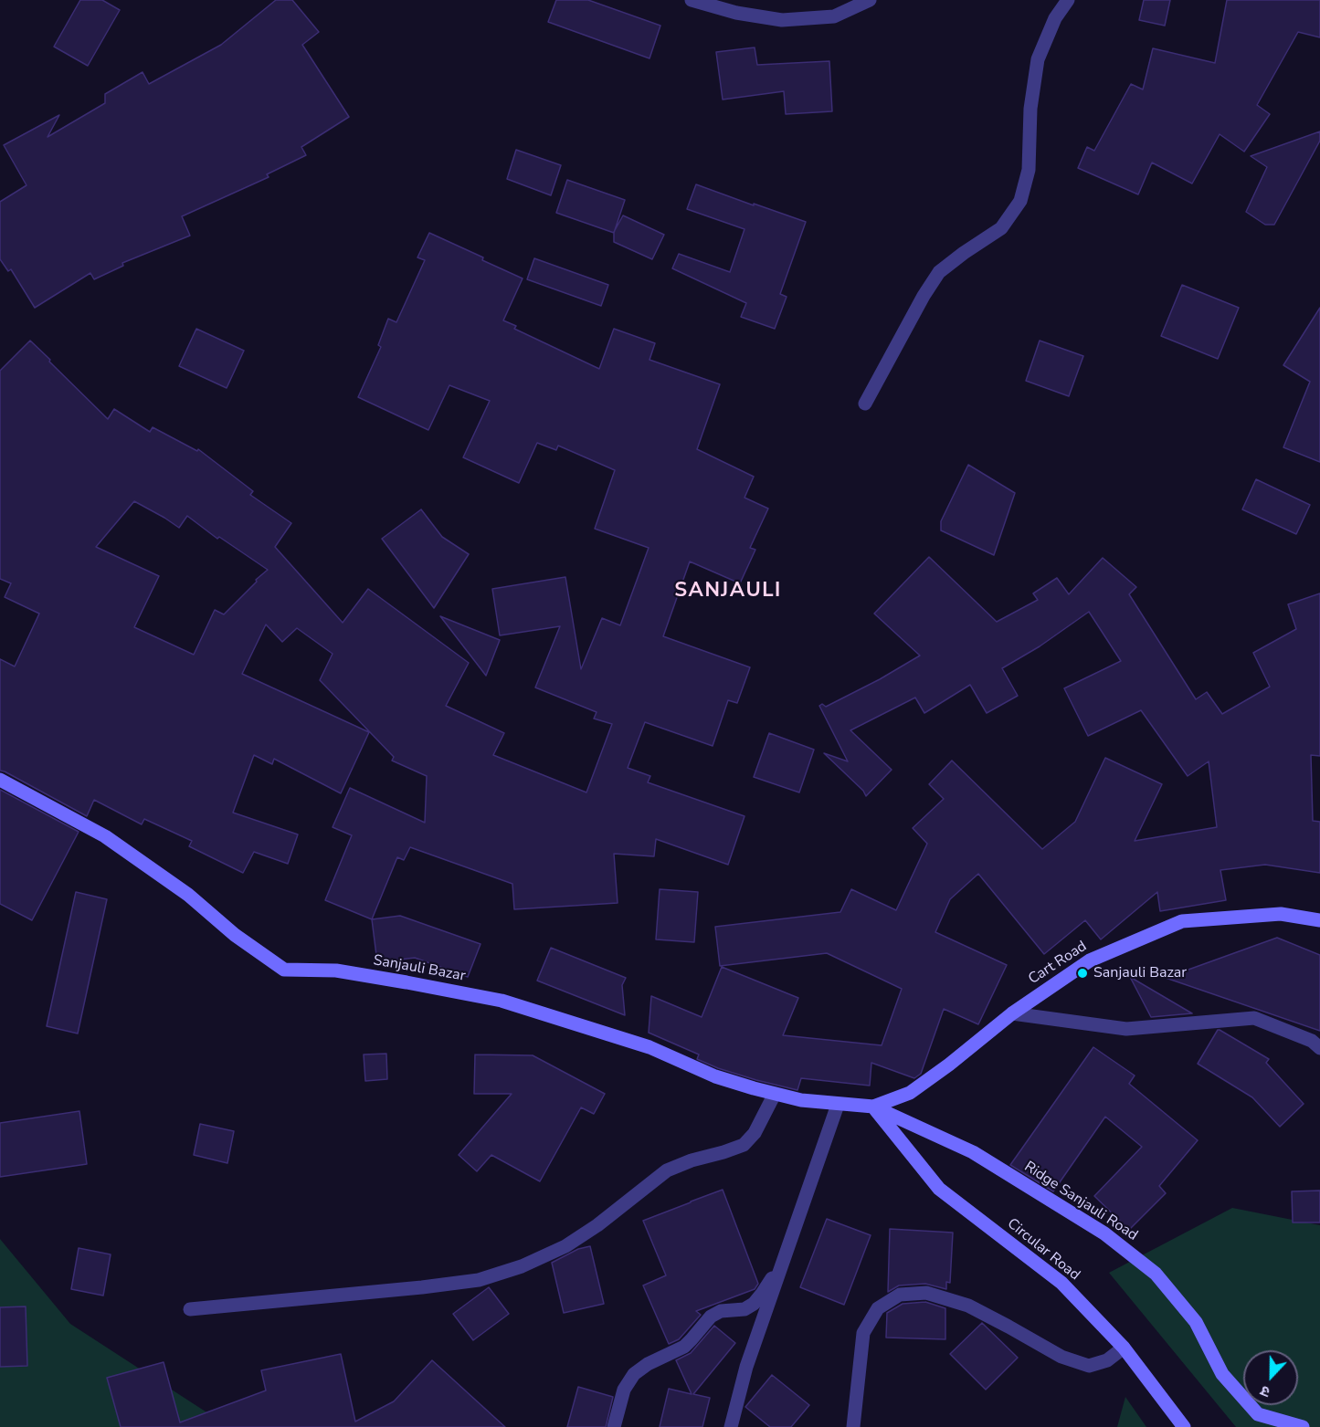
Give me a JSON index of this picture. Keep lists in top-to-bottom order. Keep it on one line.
{"streets":{"main road":["Cart Road","Sanjauli Bazar","Ridge Sanjauli Road","Circular Road"]},"crossings":[["Cart Road","Sanjauli Bazar"],["Cart Road","Ridge Sanjauli Road"],["Cart Road","Circular Road"],["Sanjauli Bazar","Ridge Sanjauli Road"],["Sanjauli Bazar","Circular Road"],["Ridge Sanjauli Road","Circular Road"]],"districts":["SANJAULI"],"places":["Sanjauli Bazar"],"north":"bottom"}
